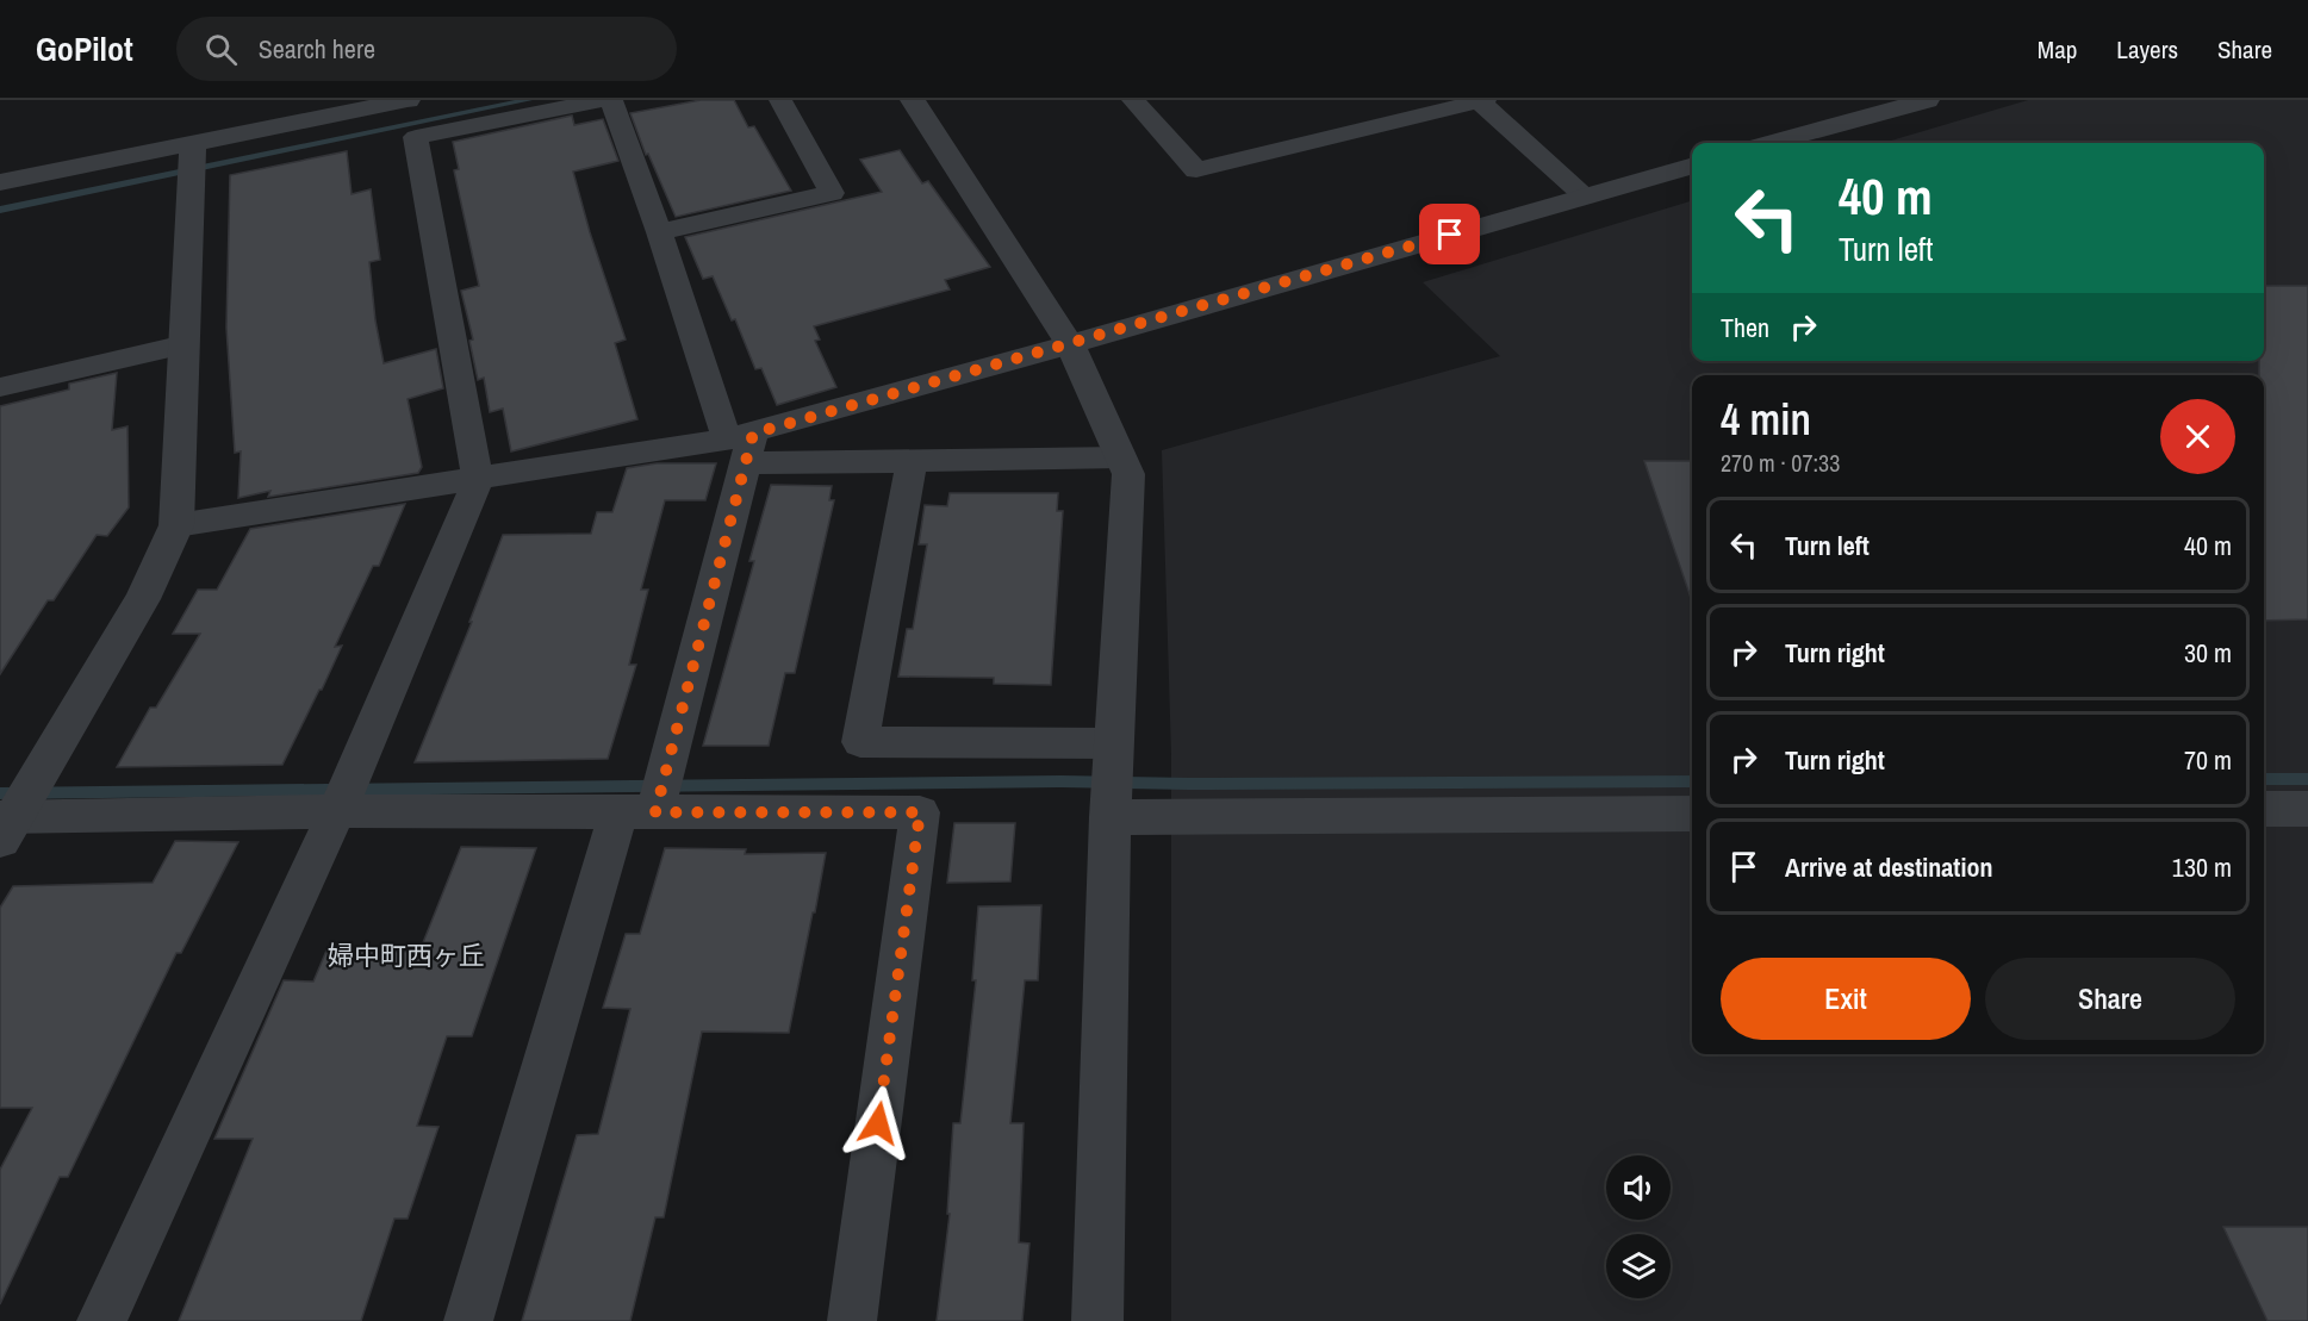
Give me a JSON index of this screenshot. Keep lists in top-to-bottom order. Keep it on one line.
{"districts":["婦中町西ヶ丘"],"page":{"header":"GoPilot","search":"Search here","nav":["Map","Layers","Share"],"turn":["40 m","Turn left"],"then":"Then","heading":["4 min","270 m · 07:33"],"list":[{"name":"Turn left","value":"40 m"},{"name":"Turn right","value":"30 m"},{"name":"Turn right","value":"70 m"},{"name":"Arrive at destination","value":"130 m"}],"buttons":["Exit","Share"]}}
